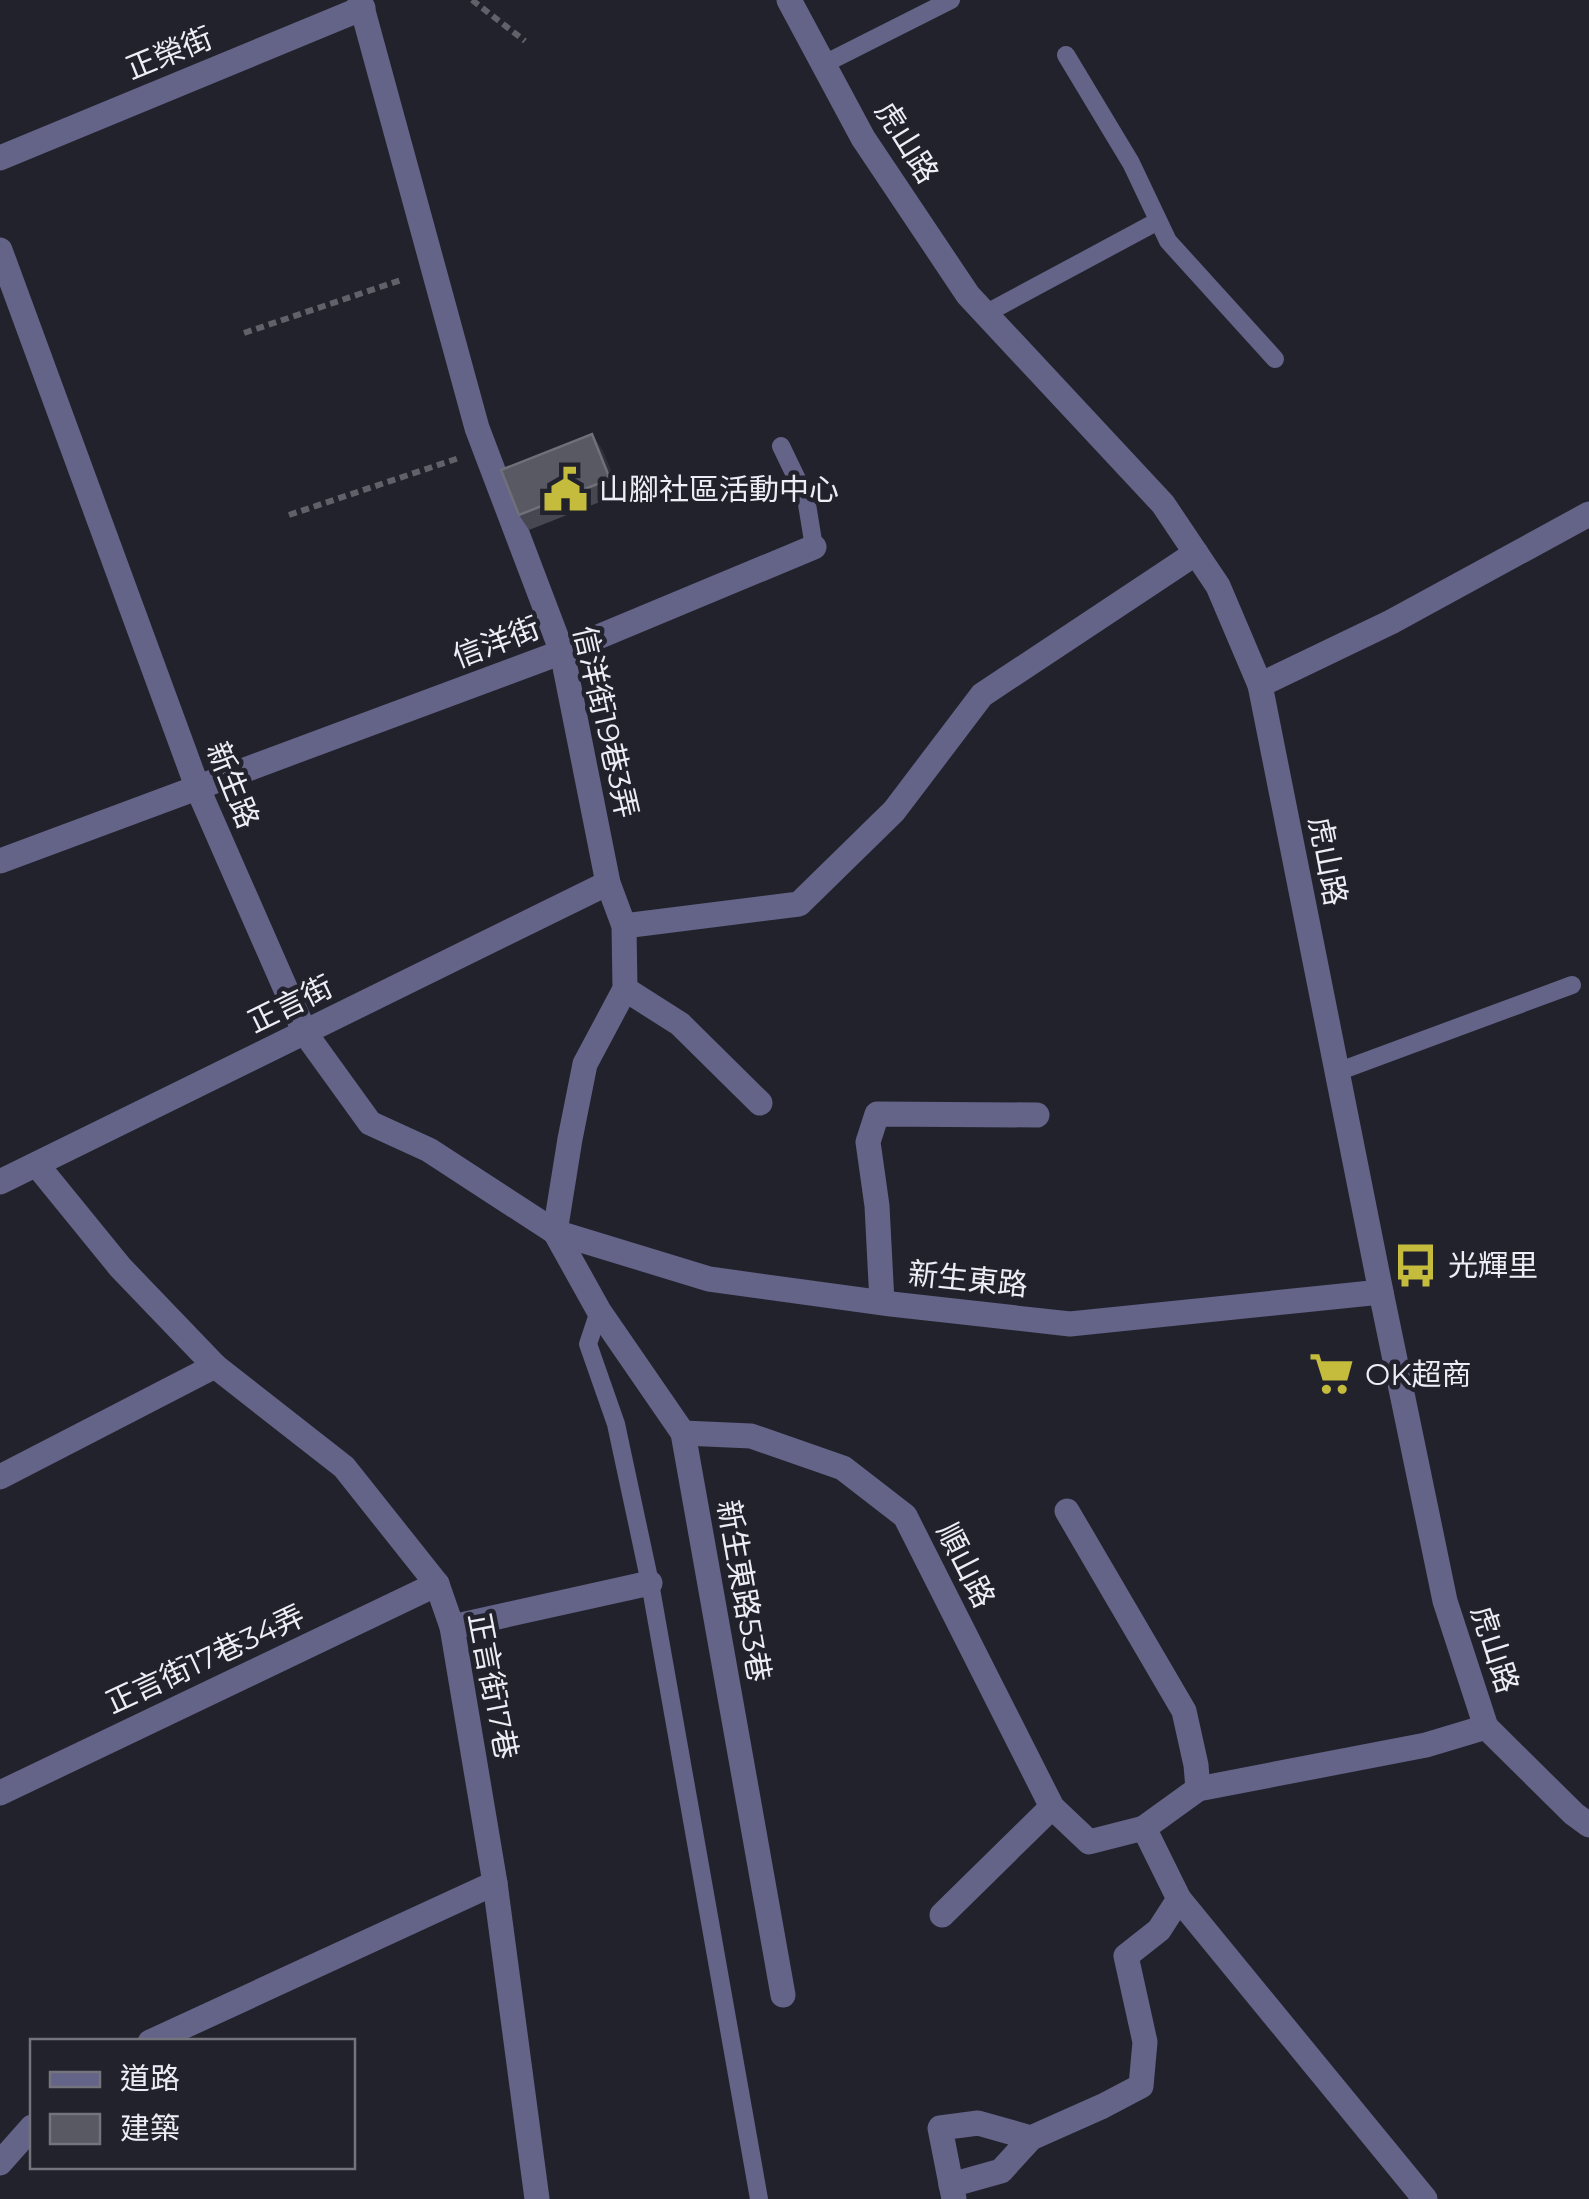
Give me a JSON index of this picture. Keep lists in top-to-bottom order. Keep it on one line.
{"streets":{"street":["正榮街","虎山路","信洋街","信洋街19巷3弄","新生路","正言街","新生東路","順山路","新生東路53巷","正言街17巷34弄","正言街17巷"]},"crossings":[["正榮街","信洋街19巷3弄"],["虎山路","新生東路"],["信洋街","信洋街19巷3弄"],["信洋街","新生路"],["信洋街19巷3弄","新生路"],["信洋街19巷3弄","正言街"],["信洋街19巷3弄","新生東路"],["信洋街19巷3弄","新生東路53巷"],["新生路","正言街"],["新生路","新生東路"],["新生路","新生東路53巷"],["正言街","正言街17巷"],["新生東路","新生東路53巷"],["順山路","新生東路53巷"],["正言街17巷34弄","正言街17巷"]],"places":{"public building":["山腳社區活動中心"],"bus stop":["光輝里"],"supermarket":["OK超商"]},"legend":["道路","建築"]}
